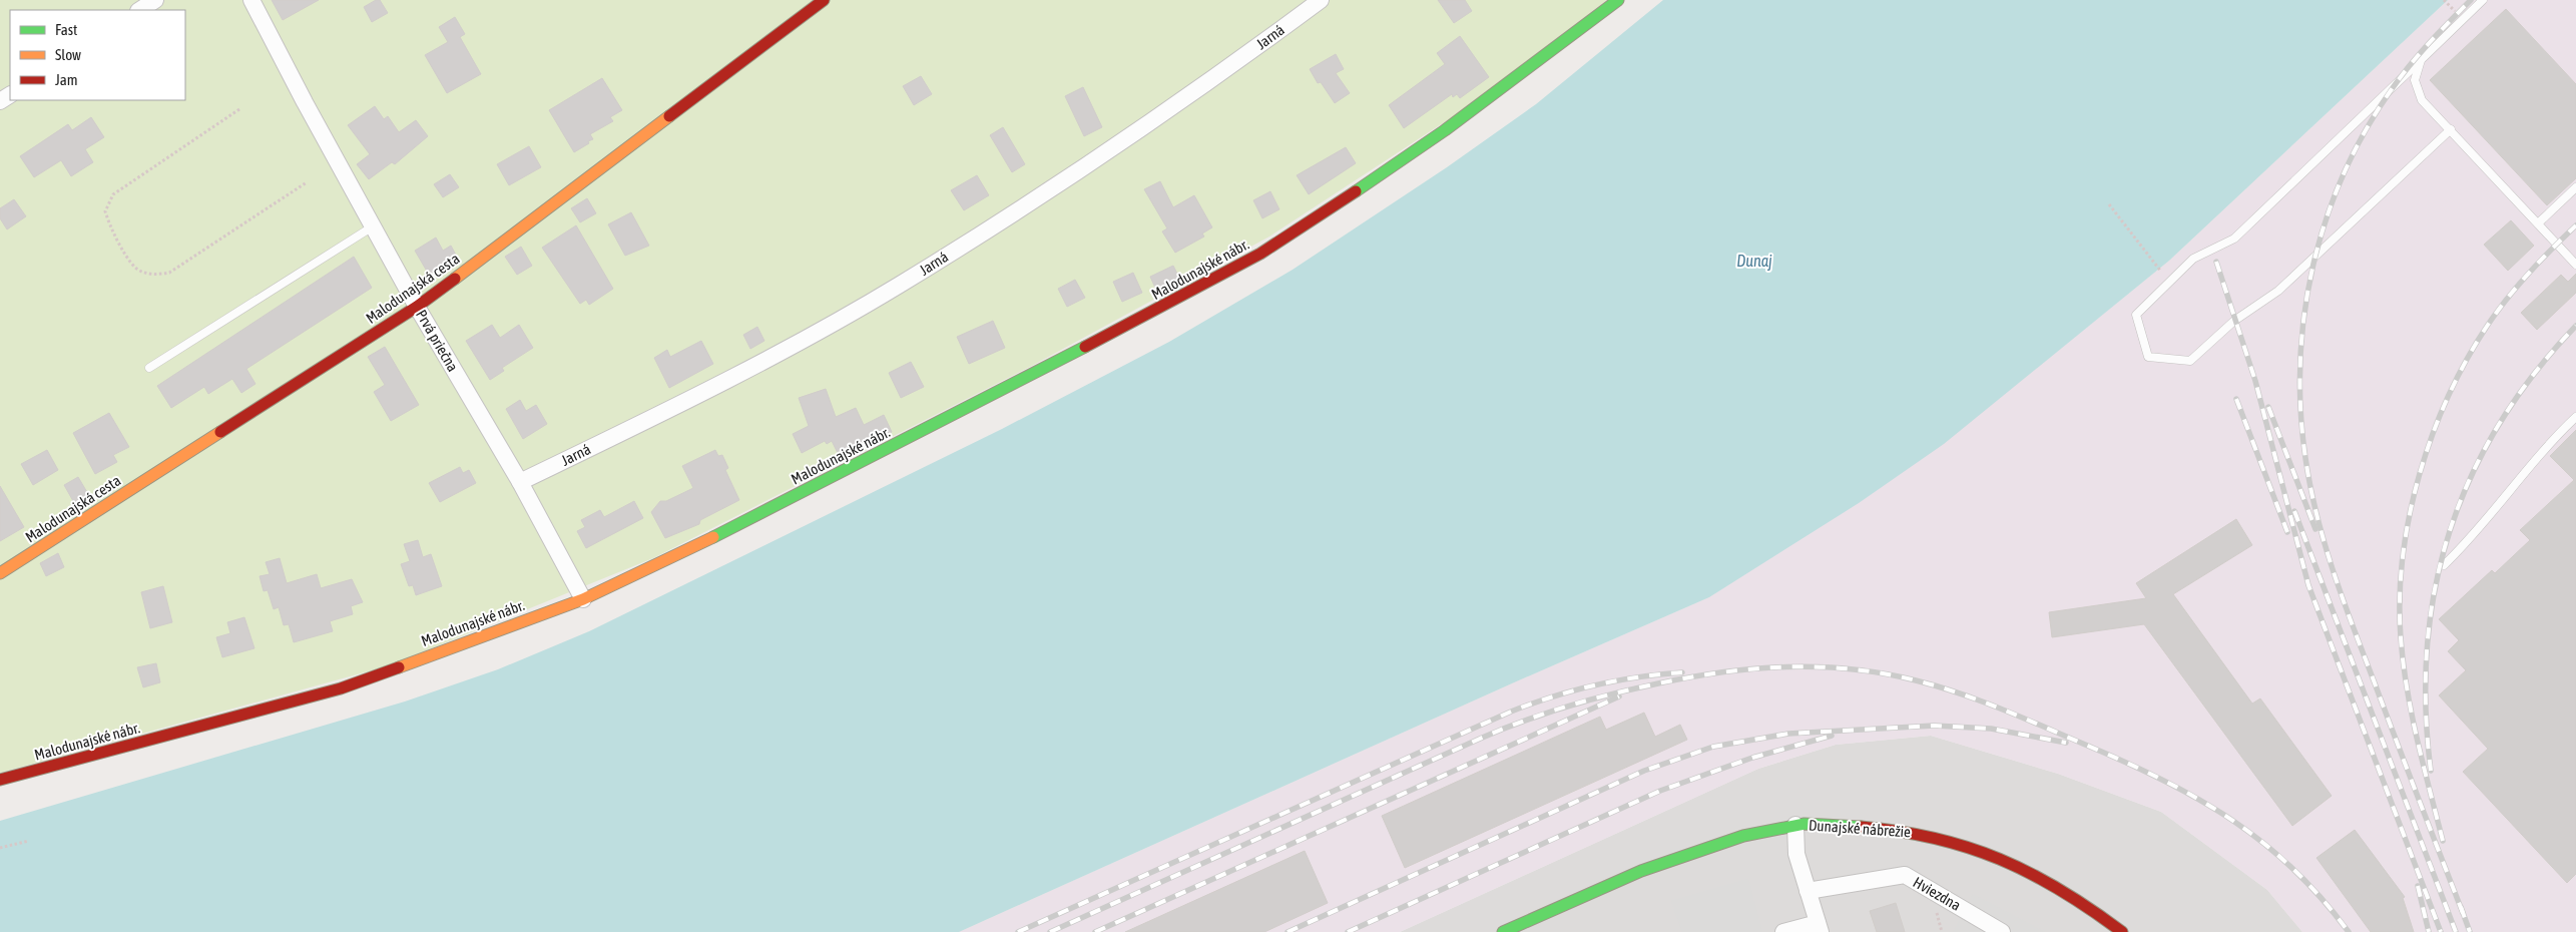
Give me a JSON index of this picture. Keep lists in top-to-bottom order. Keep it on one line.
{"streets":{"street":["Jarná","Malodunajské nábr.","Malodunajská cesta","Prvá priečna","Dunajské nábrežie","Hviezdna"]},"crossings":[["Jarná","Prvá priečna"],["Malodunajské nábr.","Prvá priečna"],["Malodunajská cesta","Prvá priečna"]],"water":["Dunaj"],"legend":["Fast","Slow","Jam"]}
